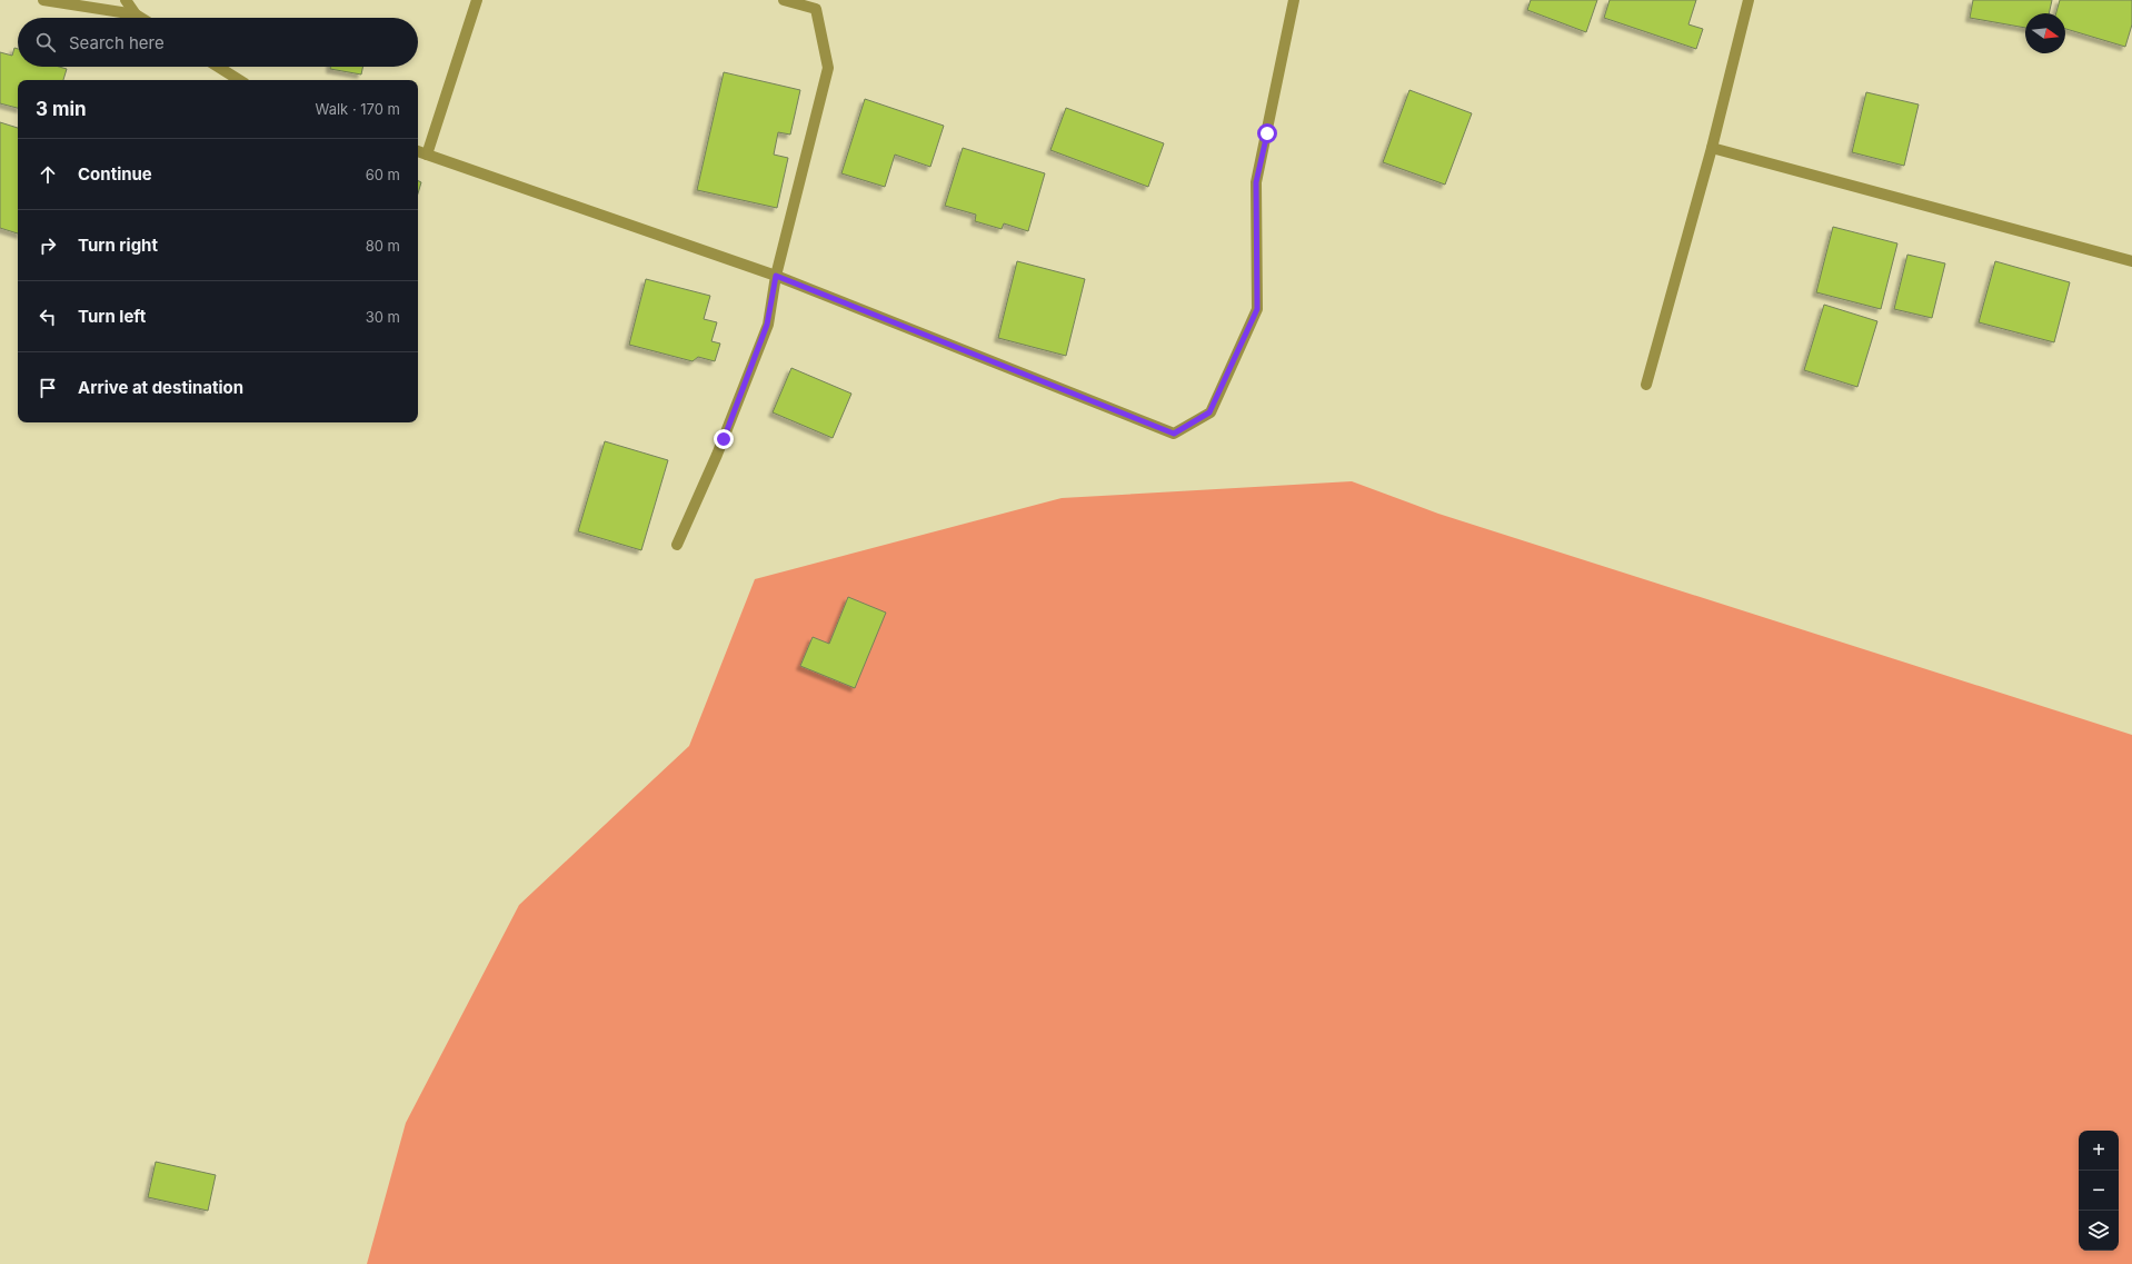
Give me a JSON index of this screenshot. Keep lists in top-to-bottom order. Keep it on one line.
{"north":"right","page":{"search":"Search here","heading":["3 min","Walk · 170 m"],"list":[["Continue","60 m"],["Turn right","80 m"],["Turn left","30 m"],"Arrive at destination"],"map_buttons":["+","−"]}}
